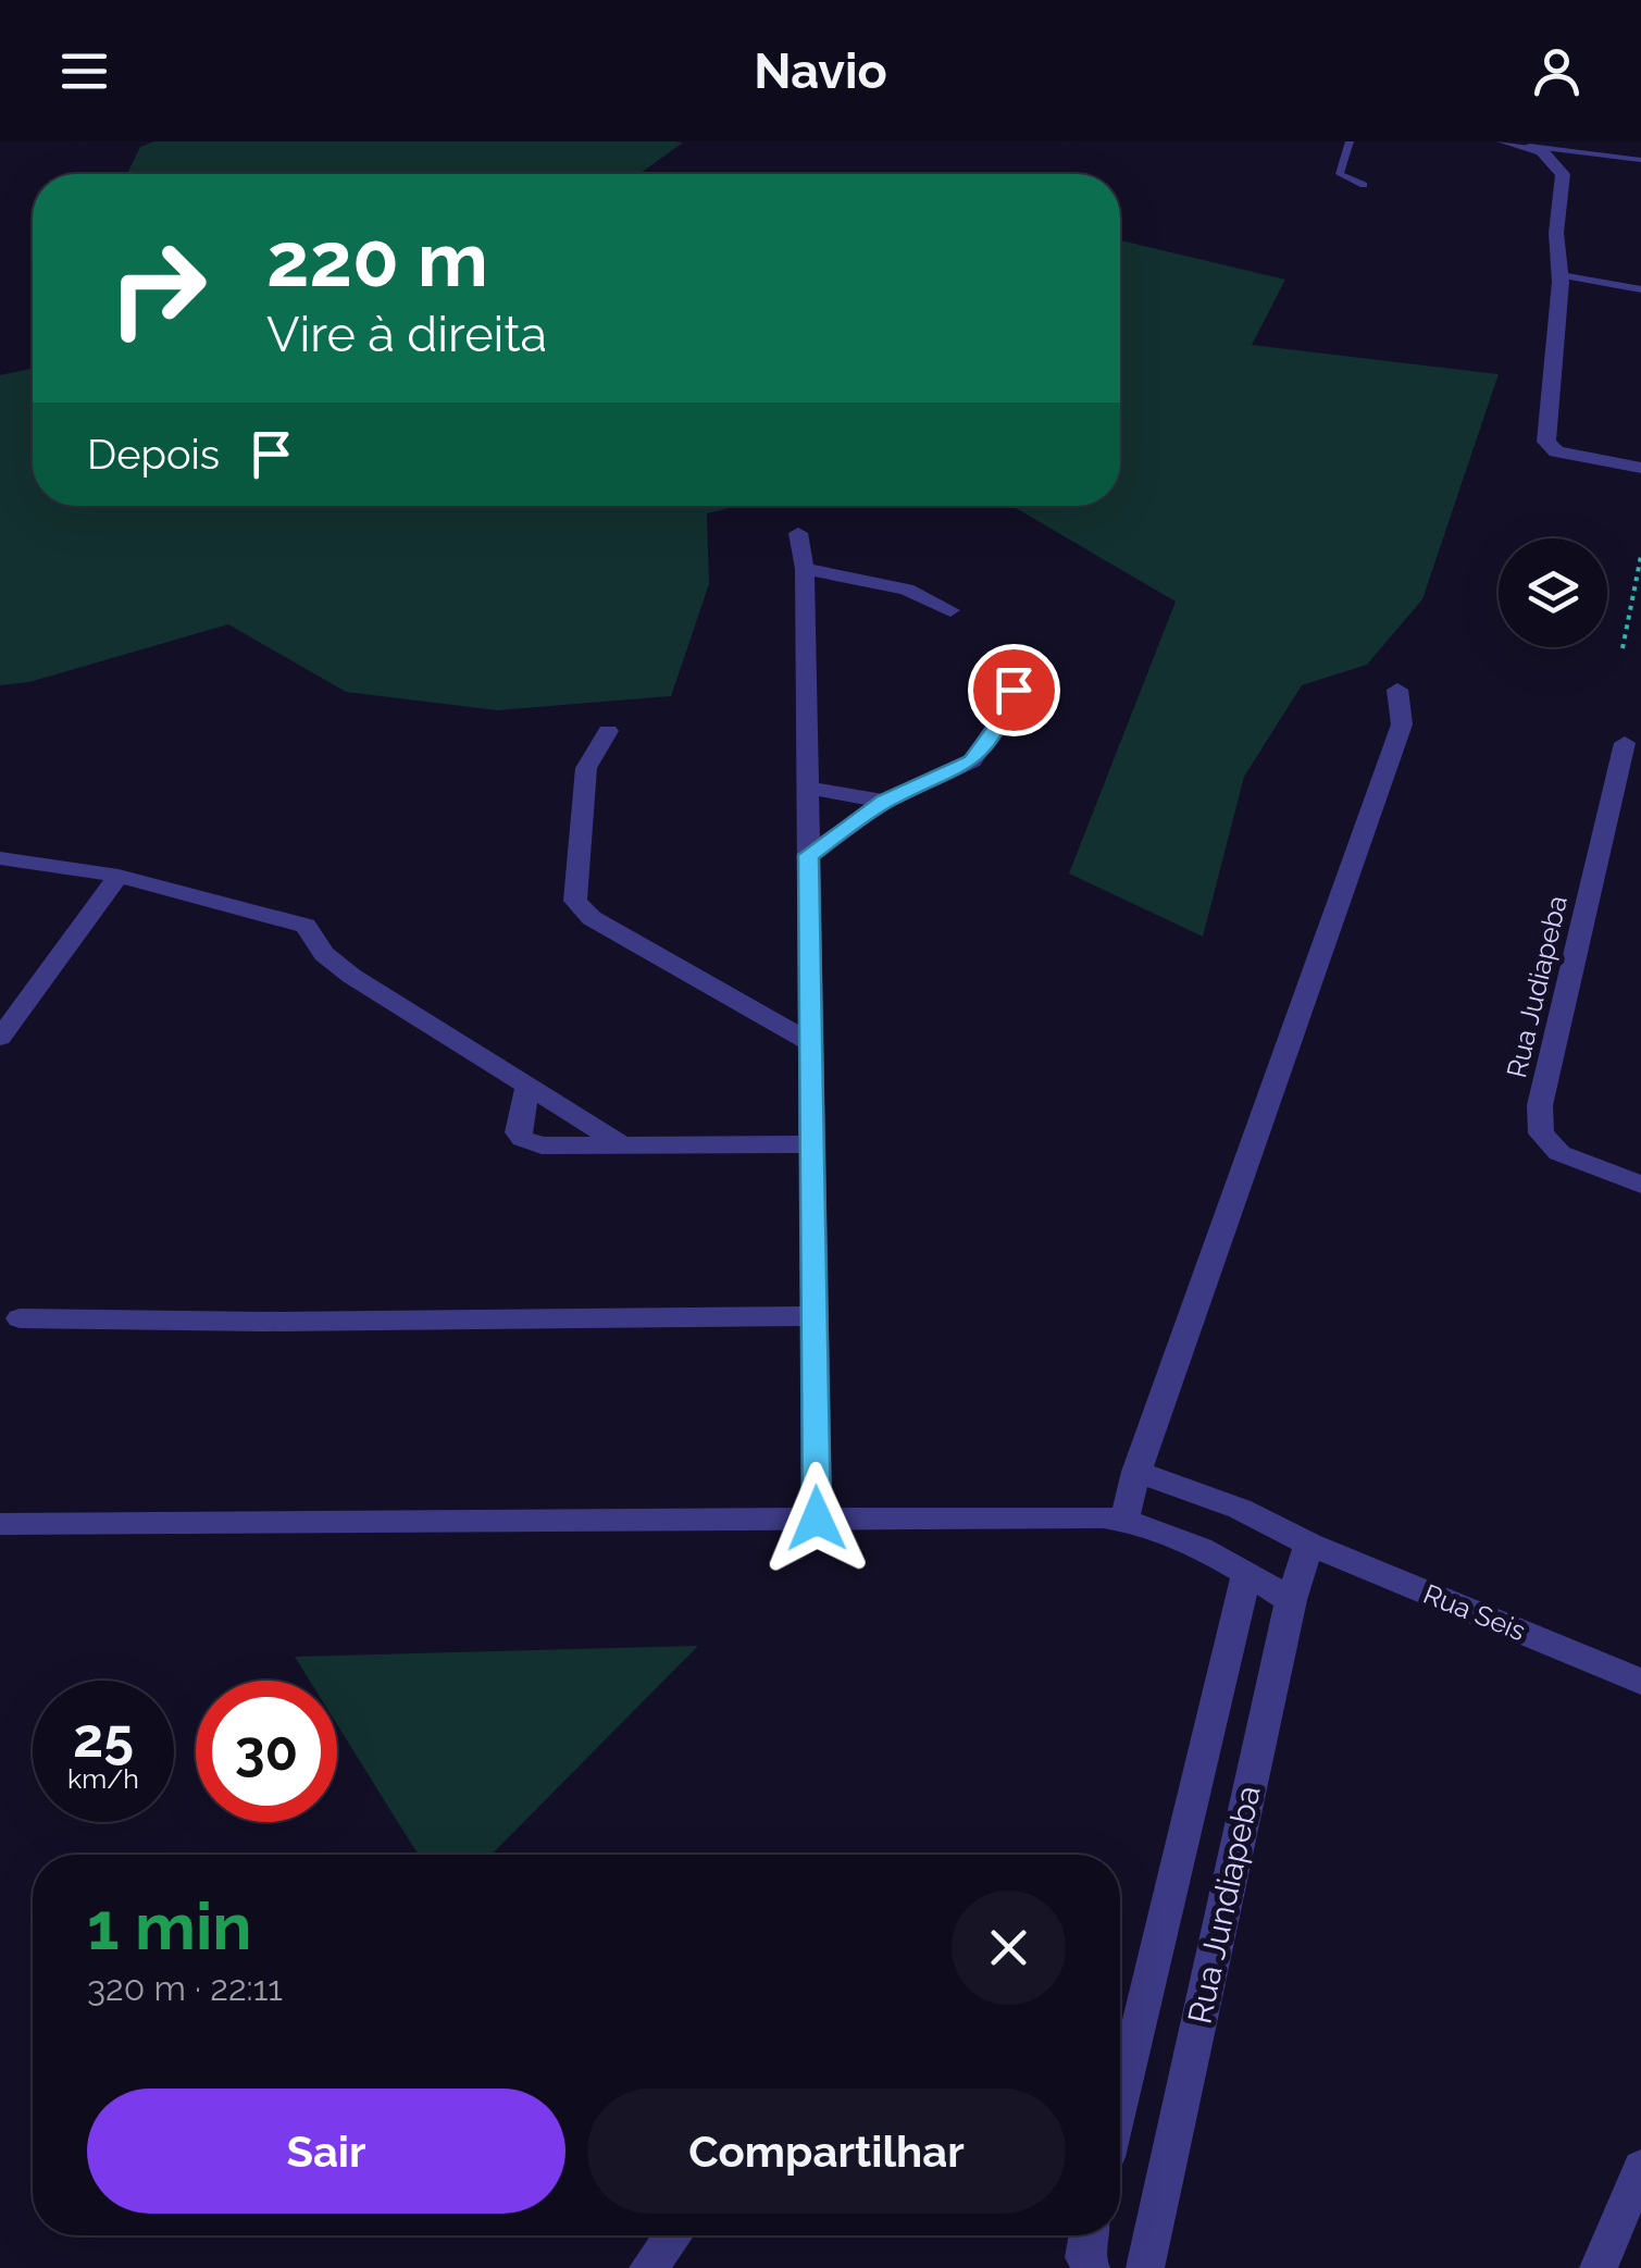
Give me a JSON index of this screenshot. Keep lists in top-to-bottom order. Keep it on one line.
{"streets":{"street":["Rua Judiapeba","Rua Seis","Rua Jundiapeba"]},"crossings":[["Rua Seis","Rua Jundiapeba"]],"page":{"header":"Navio","turn":["220 m","Vire à direita"],"then":"Depois","speed":"25 km/h","limit":"30","heading":["1 min","320 m · 22:11"],"buttons":["Sair","Compartilhar"]}}
